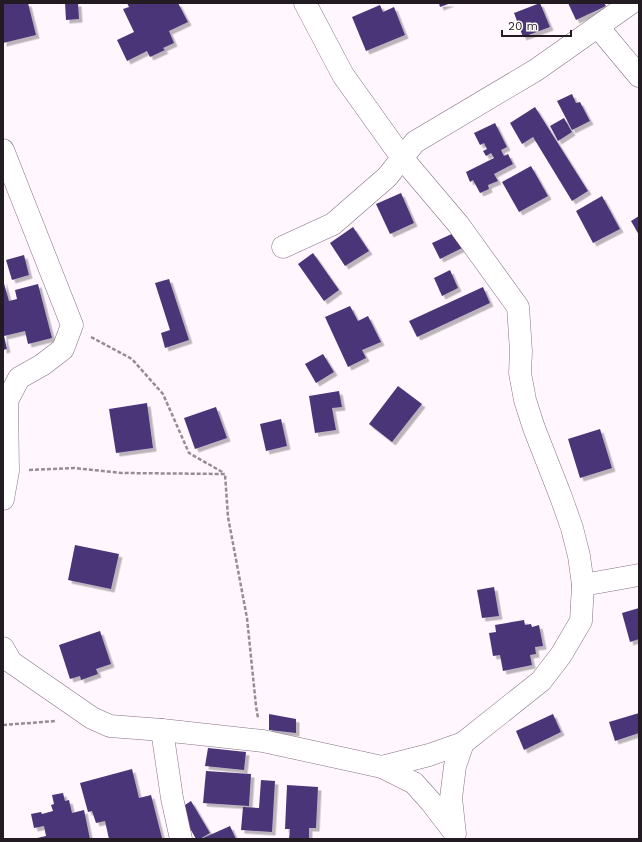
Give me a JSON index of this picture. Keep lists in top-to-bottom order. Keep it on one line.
{"scale_bar":"20 m"}
